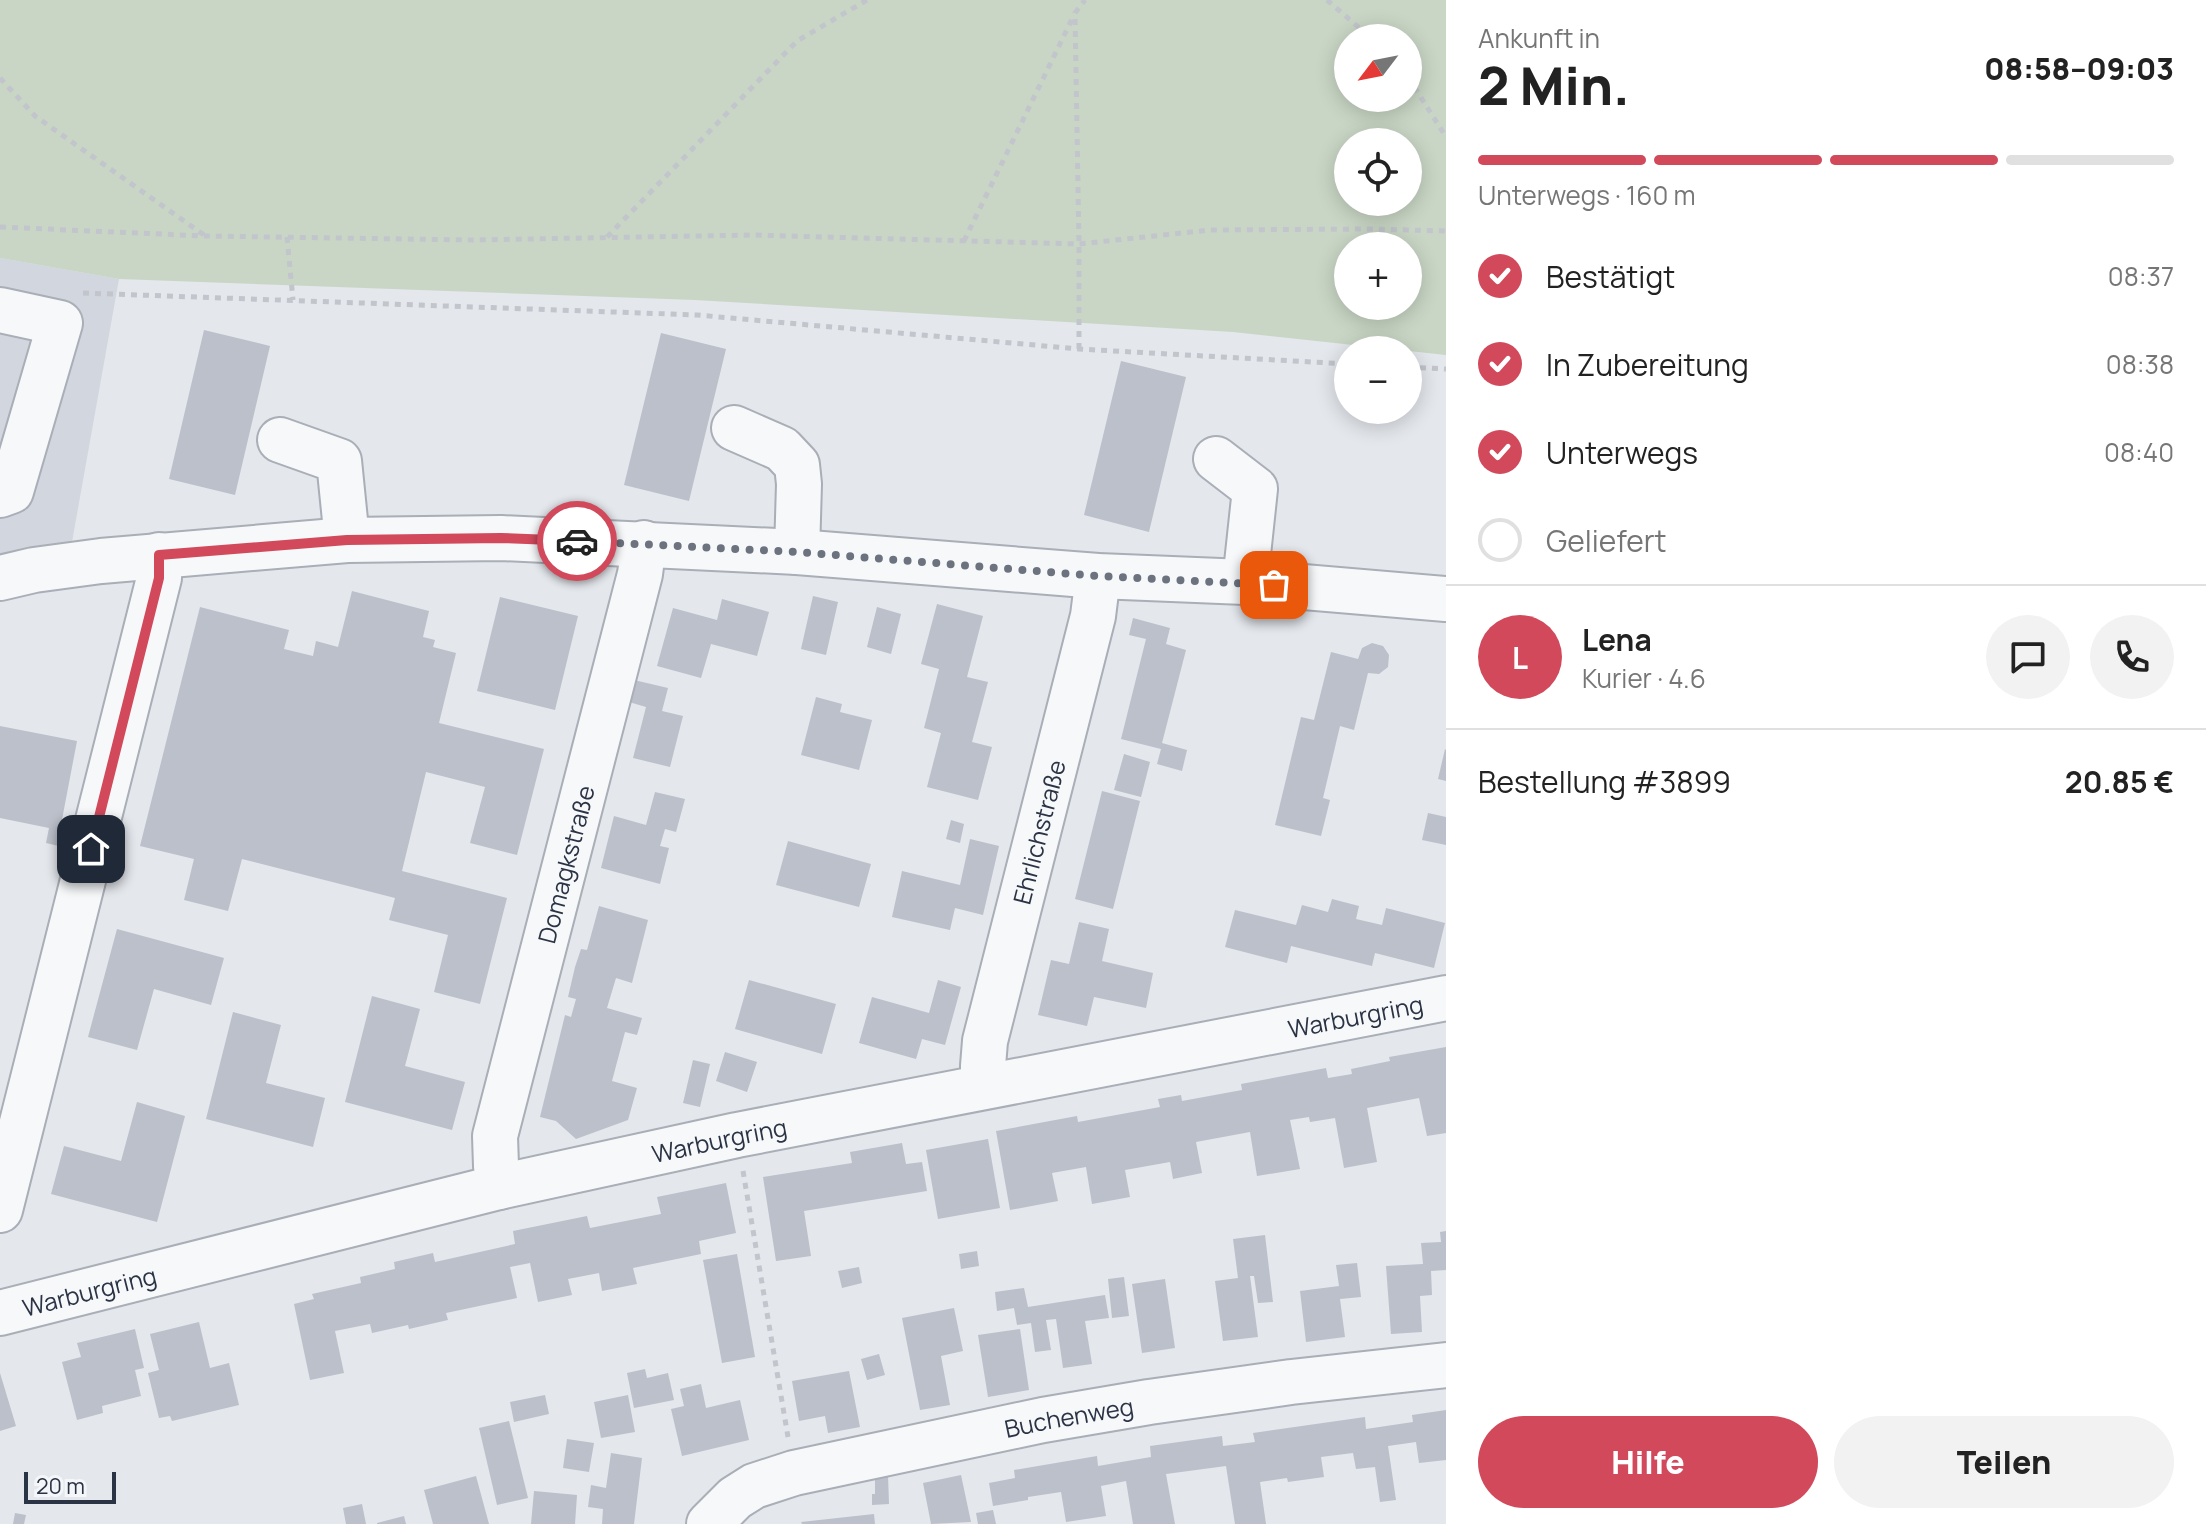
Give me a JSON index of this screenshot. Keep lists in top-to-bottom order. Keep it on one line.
{"streets":{"street":["Ehrlichstraße","Domagkstraße","Warburgring","Buchenweg"]},"crossings":[["Ehrlichstraße","Warburgring"],["Domagkstraße","Warburgring"]],"scale_bar":"20 m","north":"bottom left","page":{"heading":["2 Min.","Ankunft in","08:58–09:03"],"panel":["Lena","Kurier · 4.6","Bestellung #3899","20.85 €"],"map_buttons":["+","−"],"bar":"Unterwegs · 160 m","list":[["Bestätigt","08:37"],["In Zubereitung","08:38"],["Unterwegs","08:40"],"Geliefert"],"round":"L","buttons":["Hilfe","Teilen"],"scale":"20 m"}}
